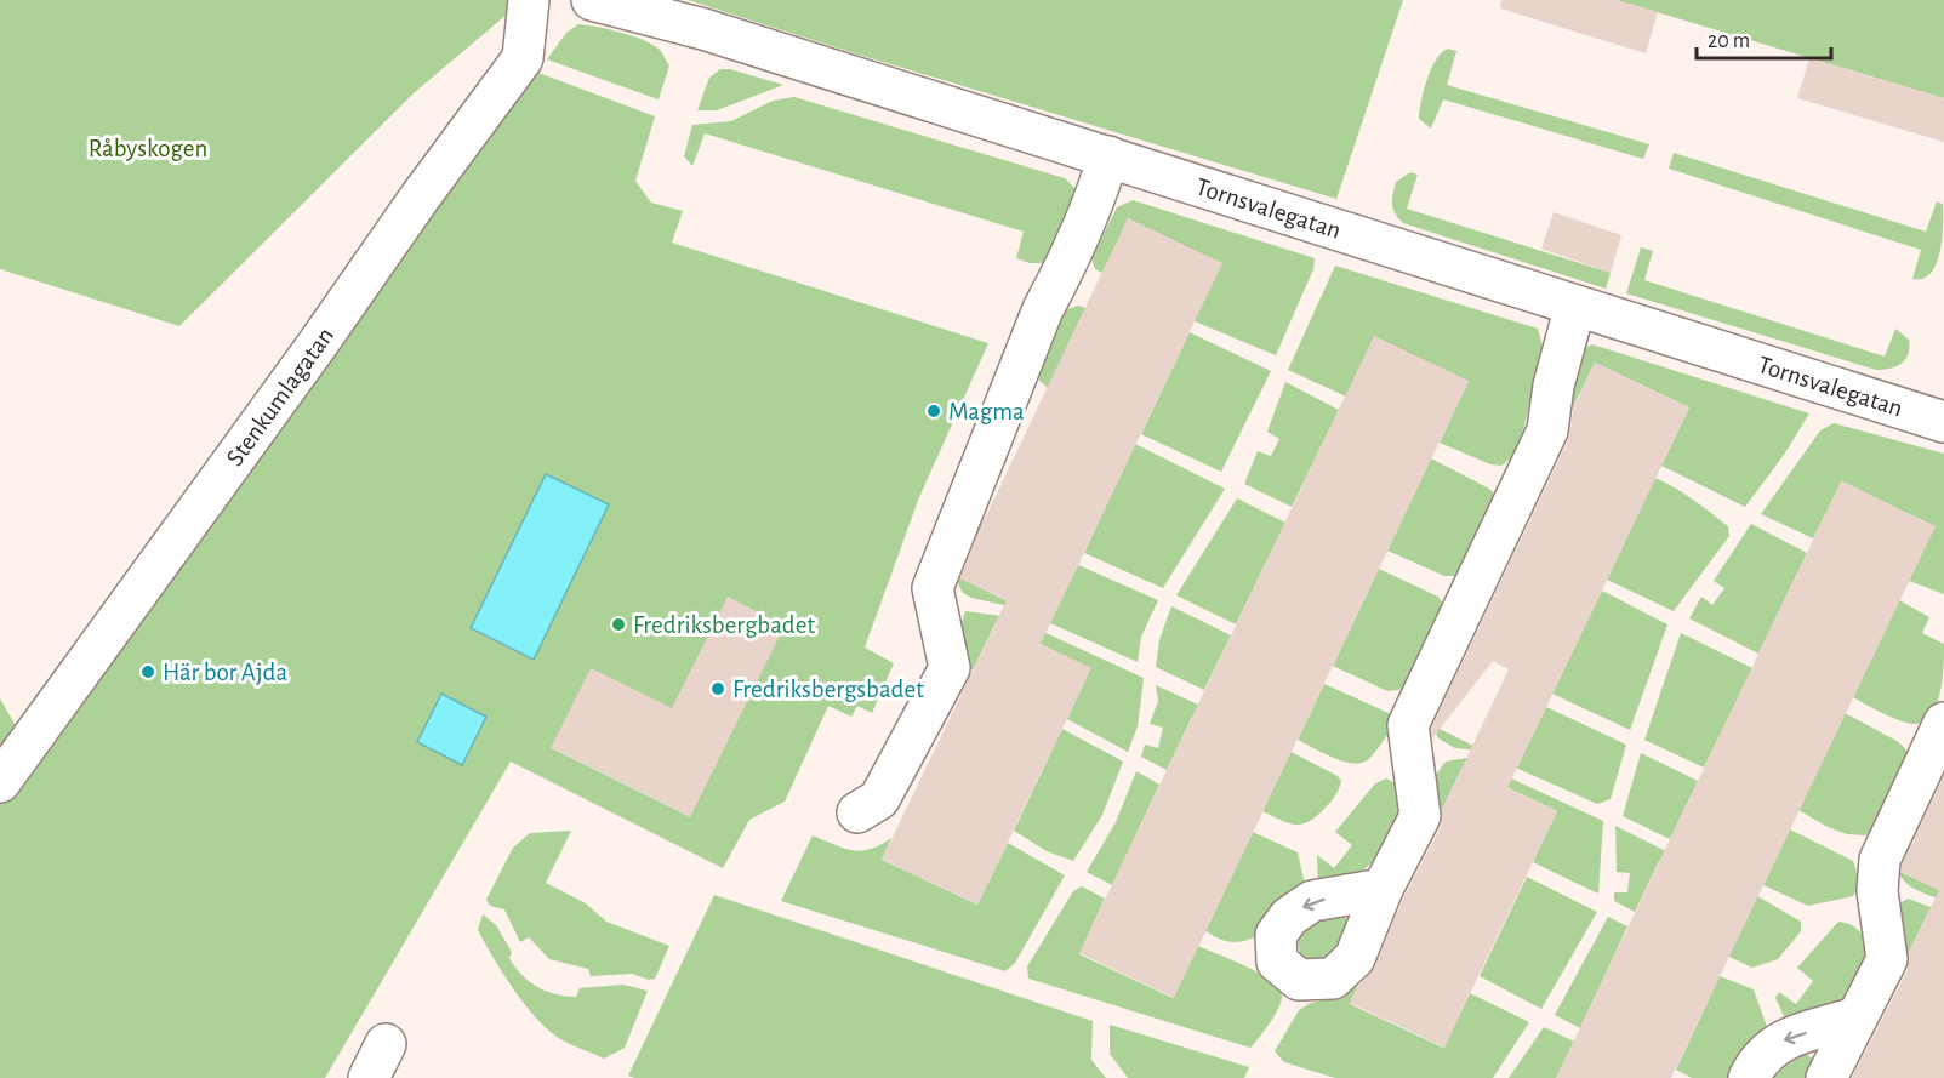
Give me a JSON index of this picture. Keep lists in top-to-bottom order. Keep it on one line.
{"streets":{"street":["Tornsvalegatan","Stenkumlagatan"]},"parks":["Råbyskogen"],"places":["Magma","Fredriksbergbadet","Här bor Ajda","Fredriksbergsbadet"],"scale_bar":"20 m"}
